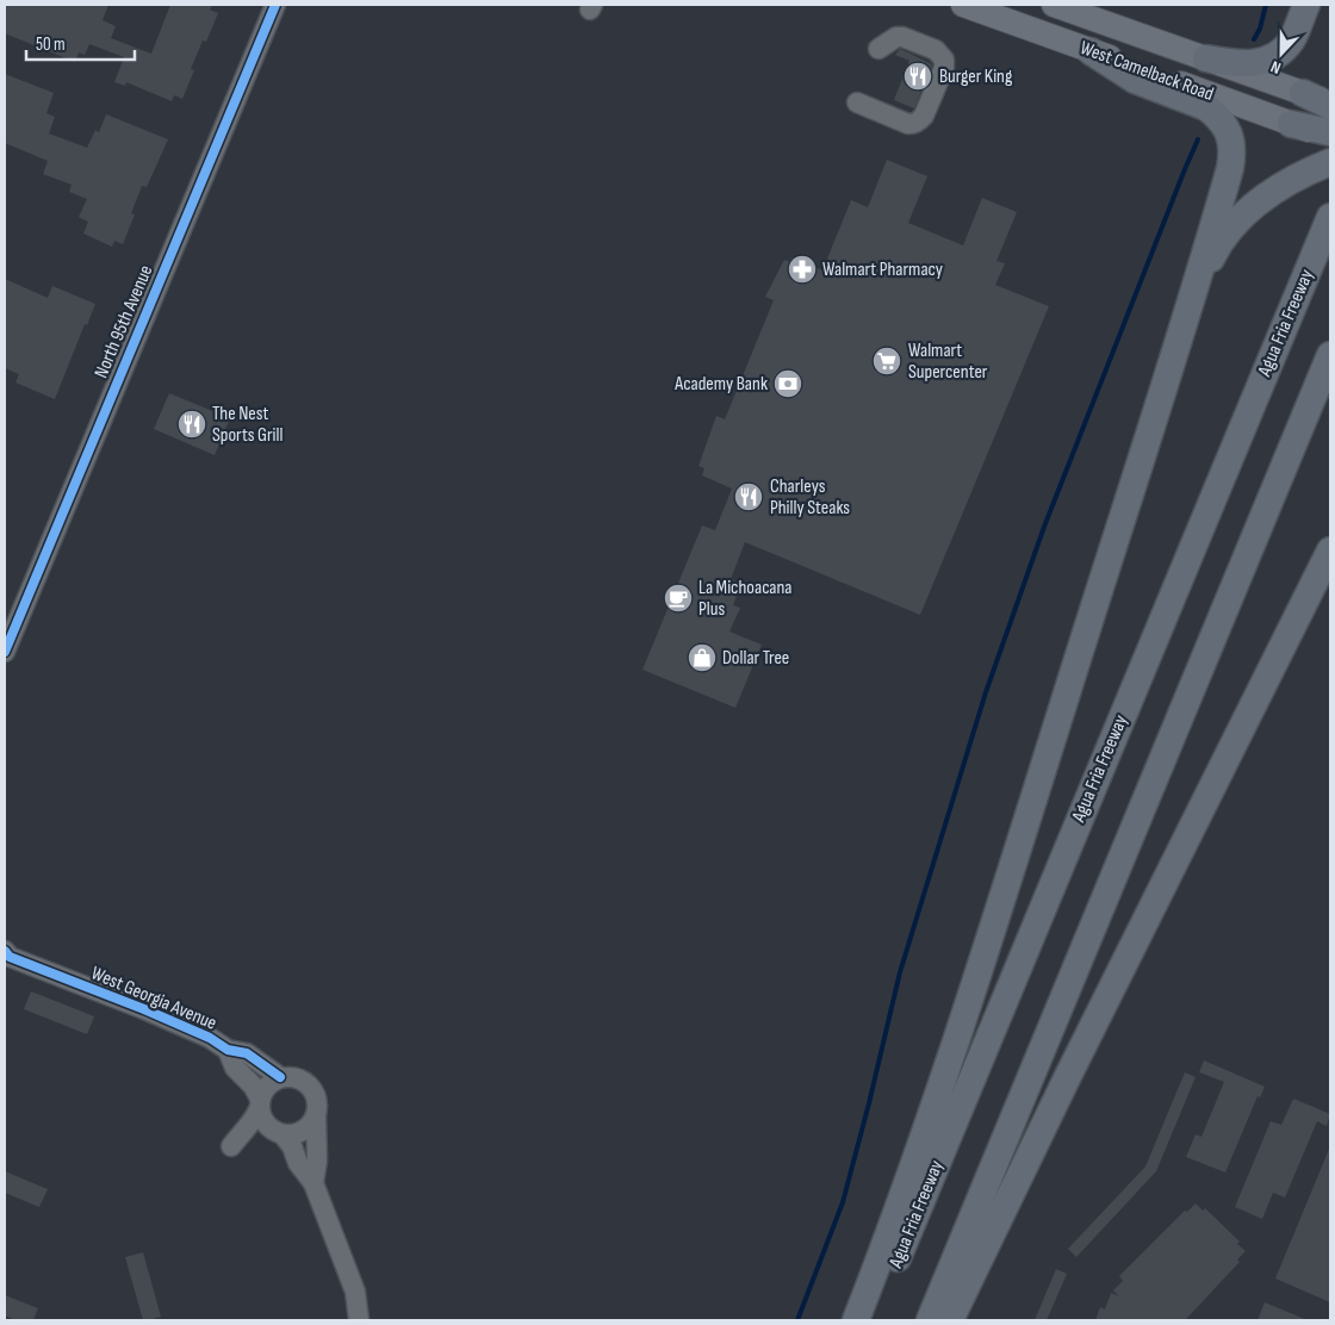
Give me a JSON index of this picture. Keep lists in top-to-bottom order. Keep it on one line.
{"streets":{"highway":["Agua Fria Freeway"],"main road":["West Camelback Road"],"street":["North 95th Avenue","West Georgia Avenue"]},"places":{"restaurant":["Burger King","The Nest Sports Grill","Charleys Philly Steaks"],"pharmacy":["Walmart Pharmacy"],"supermarket":["Walmart Supercenter"],"bank":["Academy Bank"],"cafe":["La Michoacana Plus"],"shop":["Dollar Tree"]},"scale_bar":"50 m","north":"bottom"}
